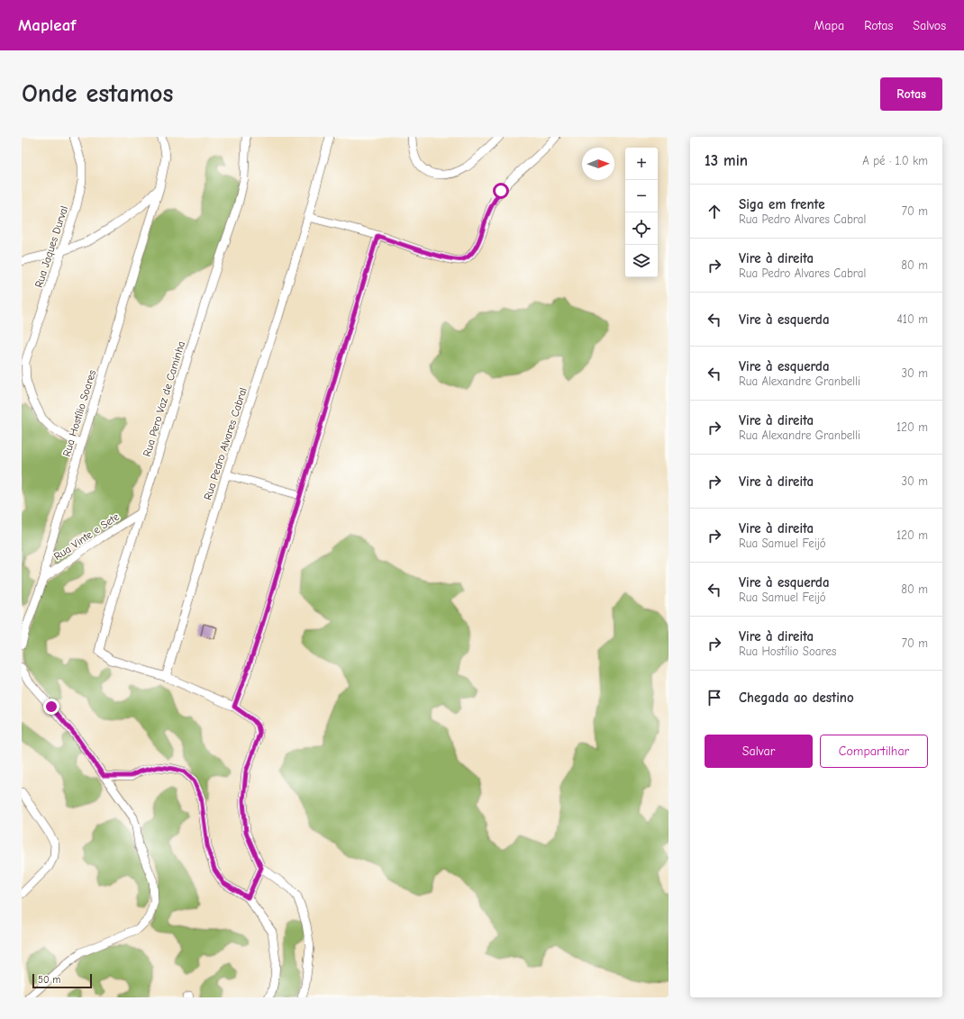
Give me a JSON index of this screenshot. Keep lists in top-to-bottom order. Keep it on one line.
{"streets":{"street":["Rua Jaques Durval","Rua Pero Vaz de Caminha","Rua Hostílio Soares","Rua Pedro Alvares Cabral","Rua Vinte e Sete"]},"crossings":[["Rua Jaques Durval","Rua Hostílio Soares"],["Rua Pero Vaz de Caminha","Rua Pedro Alvares Cabral"],["Rua Pero Vaz de Caminha","Rua Vinte e Sete"],["Rua Hostílio Soares","Rua Vinte e Sete"]],"scale_bar":"50 m","north":"right","page":{"header":"Mapleaf","nav":["Mapa","Rotas","Salvos"],"buttons":["Rotas",["Salvar","Compartilhar"]],"title":"Onde estamos","heading":["13 min","A pé · 1.0 km"],"map_buttons":["+","−"],"list":[["Siga em frente","Rua Pedro Alvares Cabral","70 m"],["Vire à direita","Rua Pedro Alvares Cabral","80 m"],["Vire à esquerda","410 m"],["Vire à esquerda","Rua Alexandre Granbelli","30 m"],["Vire à direita","Rua Alexandre Granbelli","120 m"],["Vire à direita","30 m"],["Vire à direita","Rua Samuel Feijó","120 m"],["Vire à esquerda","Rua Samuel Feijó","80 m"],["Vire à direita","Rua Hostílio Soares","70 m"],"Chegada ao destino"],"scale":"50 m"}}
